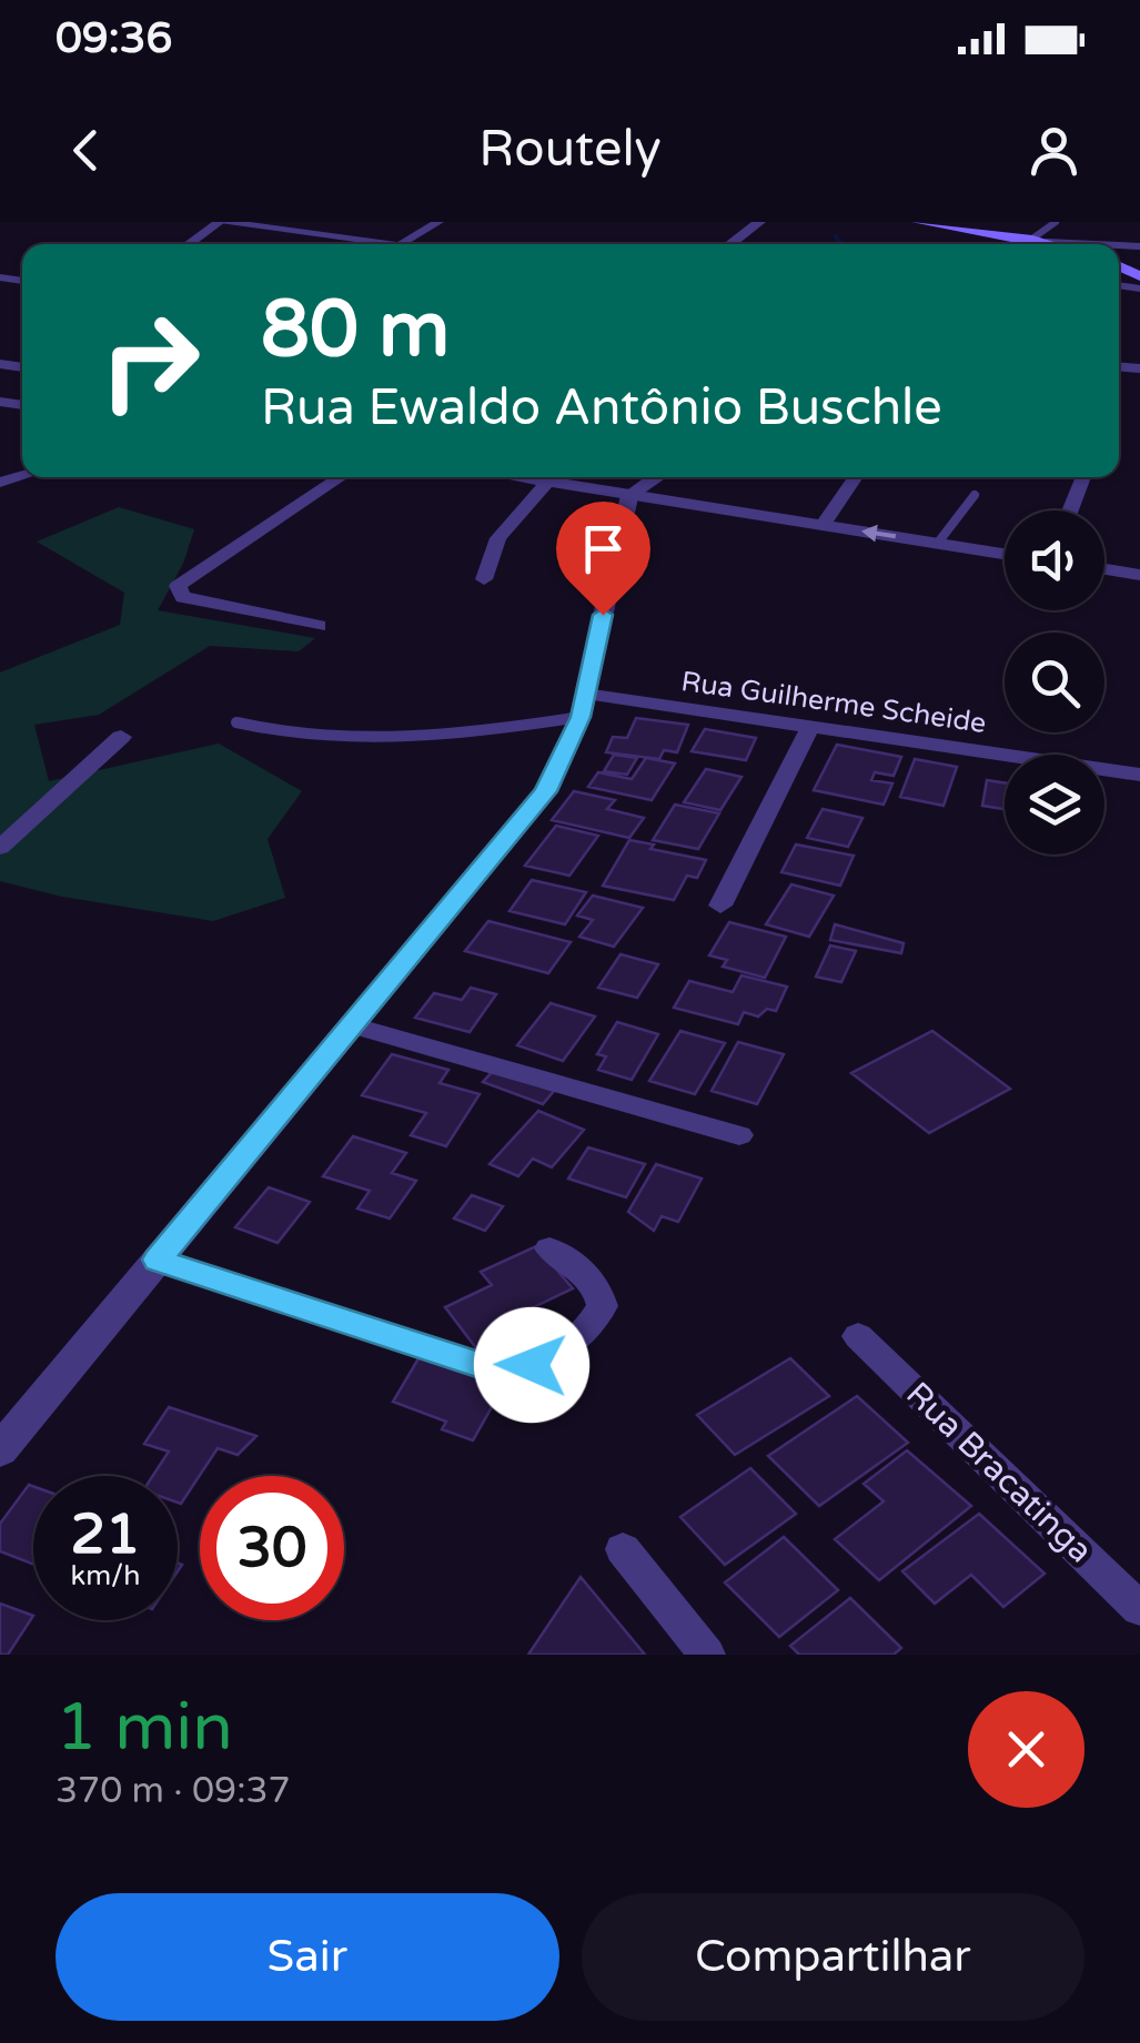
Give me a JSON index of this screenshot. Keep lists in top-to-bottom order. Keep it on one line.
{"streets":{"street":["Rua Guilherme Scheide","Rua Bracatinga"]},"page":{"status":"09:36","header":"Routely","turn":["80 m","Rua Ewaldo Antônio Buschle"],"speed":"21 km/h","limit":"30","heading":["1 min","370 m · 09:37"],"buttons":["Sair","Compartilhar"]}}
